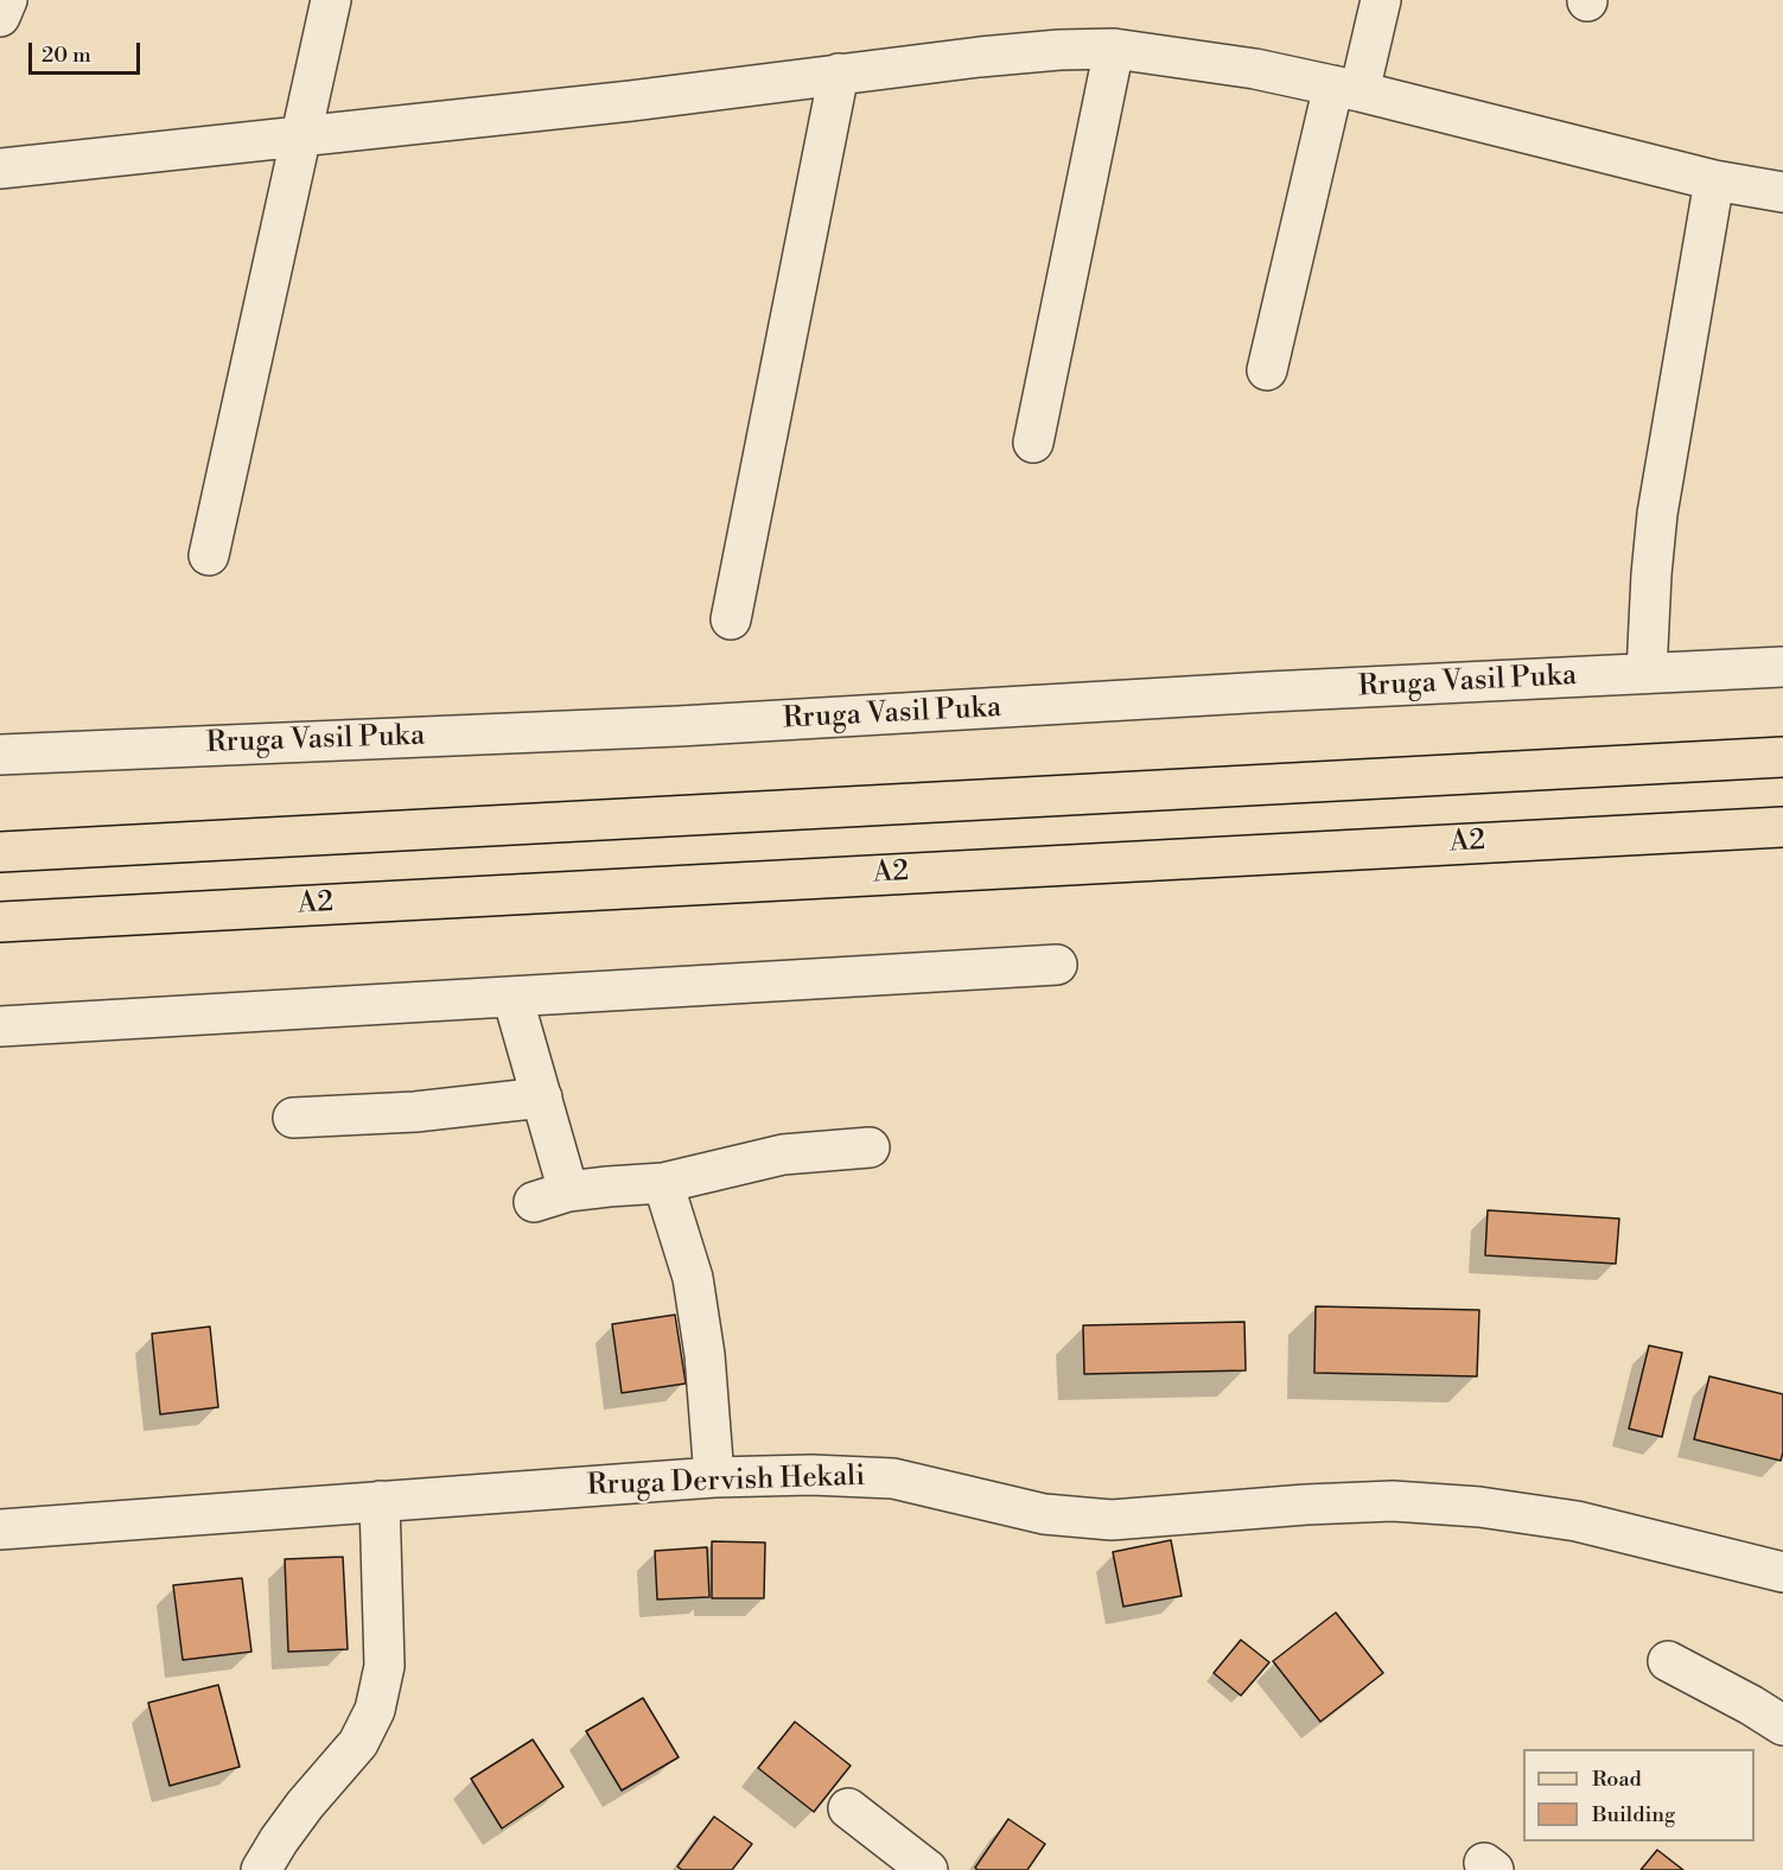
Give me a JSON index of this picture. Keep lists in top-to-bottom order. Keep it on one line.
{"streets":{"main road":["A2"],"street":["Rruga Vasil Puka","Rruga Dervish Hekali"]},"legend":["Road","Building"],"scale_bar":"20 m"}
